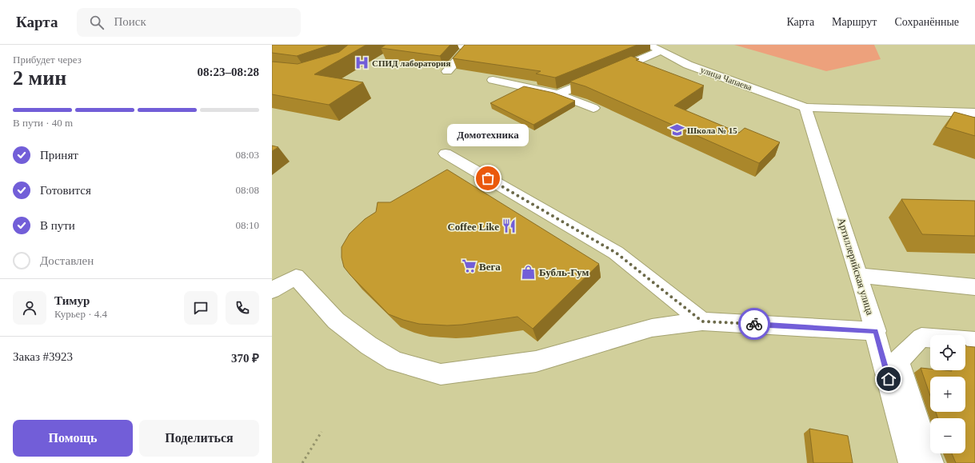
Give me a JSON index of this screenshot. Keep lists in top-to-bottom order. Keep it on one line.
{"streets":{"street":["улица Чапаева","Артиллерийская улица"]},"crossings":[["улица Чапаева","Артиллерийская улица"]],"places":{"hospital":["СПИД лаборатория"],"school or university":["Школа № 15"],"other":["Домотехника"],"restaurant":["Coffee Like"],"supermarket":["Вега"],"shop":["Бубль-Гум"]},"page":{"header":"Карта","search":"Поиск","nav":["Карта","Маршрут","Сохранённые"],"heading":["2 мин","Прибудет через","08:23–08:28"],"panel":["Тимур","Курьер · 4.4","Заказ #3923","370 ₽"],"bar":"В пути · 40 m","bubble":"Домотехника","list":[["Принят","08:03"],["Готовится","08:08"],["В пути","08:10"],"Доставлен"],"map_buttons":["+","−"],"buttons":["Помощь","Поделиться"]}}
